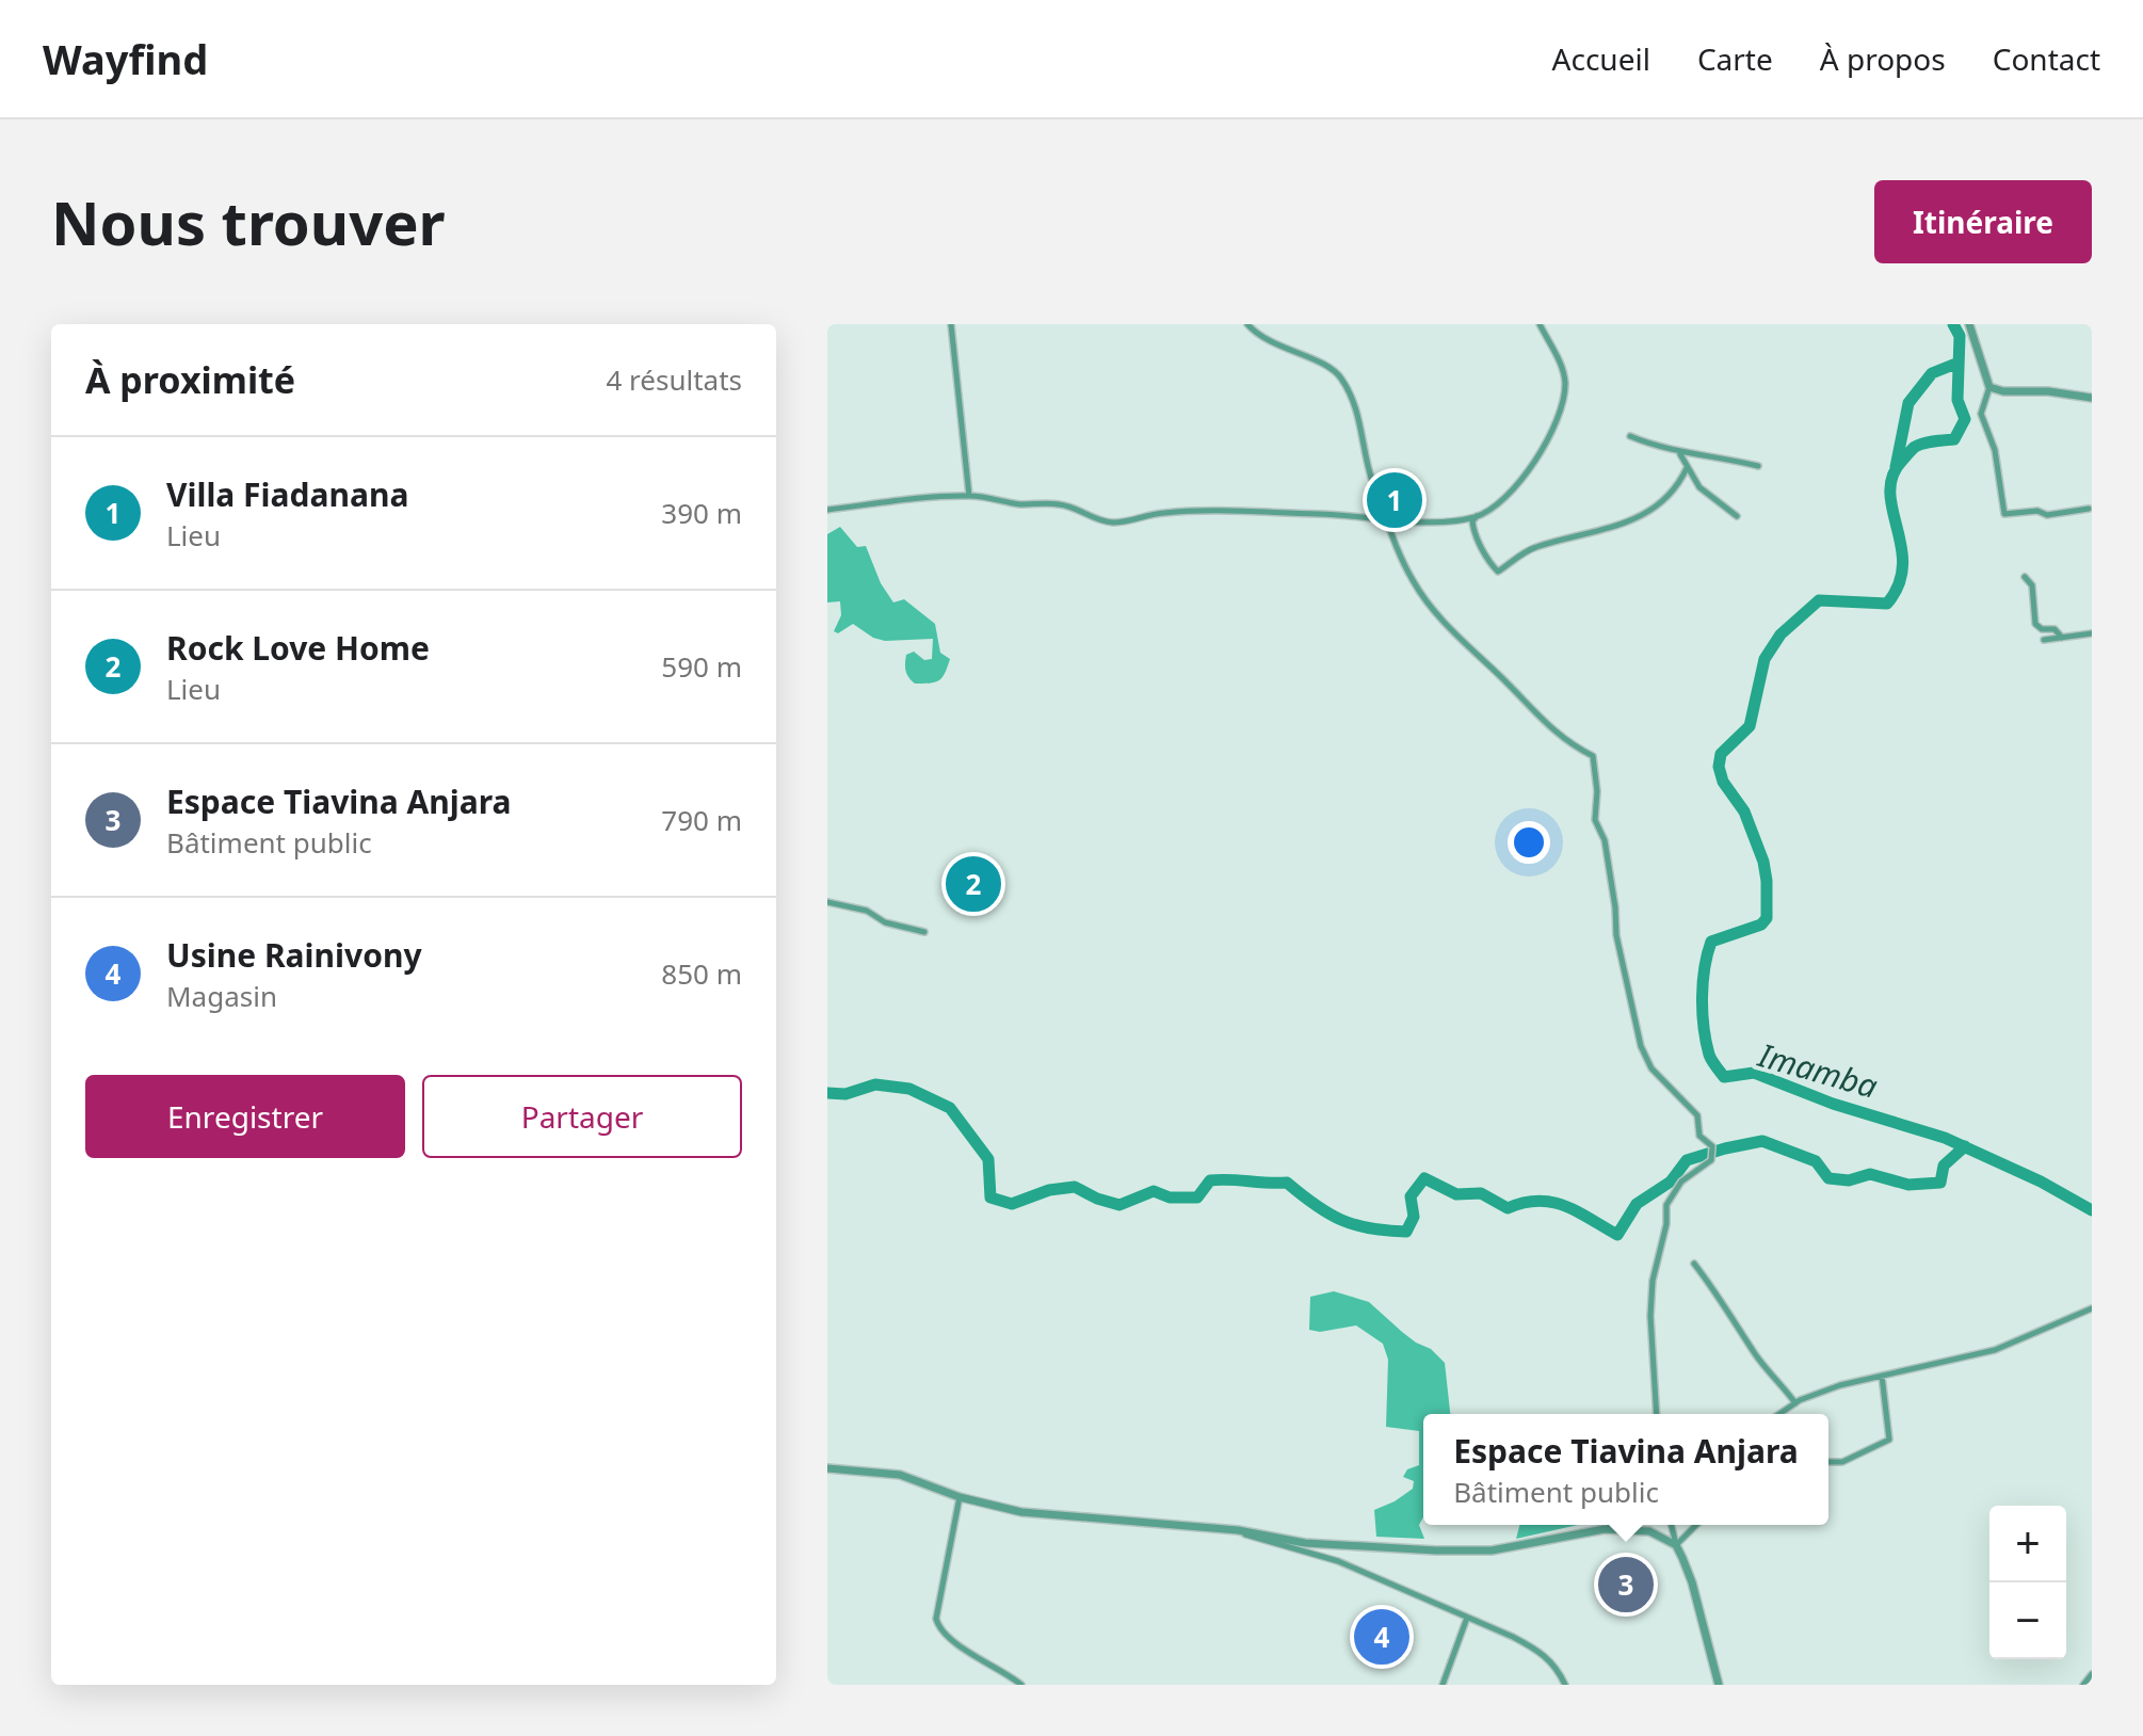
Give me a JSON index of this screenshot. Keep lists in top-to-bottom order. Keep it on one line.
{"water":["Imamba"],"page":{"header":"Wayfind","nav":["Accueil","Carte","À propos","Contact"],"buttons":["Itinéraire",["Enregistrer","Partager"]],"title":"Nous trouver","heading":["À proximité","4 résultats"],"list":[{"mark":"1","name":"Villa Fiadanana","note":"Lieu","value":"390 m"},{"mark":"2","name":"Rock Love Home","note":"Lieu","value":"590 m"},{"mark":"3","name":"Espace Tiavina Anjara","note":"Bâtiment public","value":"790 m"},{"mark":"4","name":"Usine Rainivony","note":"Magasin","value":"850 m"}],"pins":["1","2","3","4"],"popup":["Espace Tiavina Anjara","Bâtiment public"],"map_buttons":["+","−"]}}
